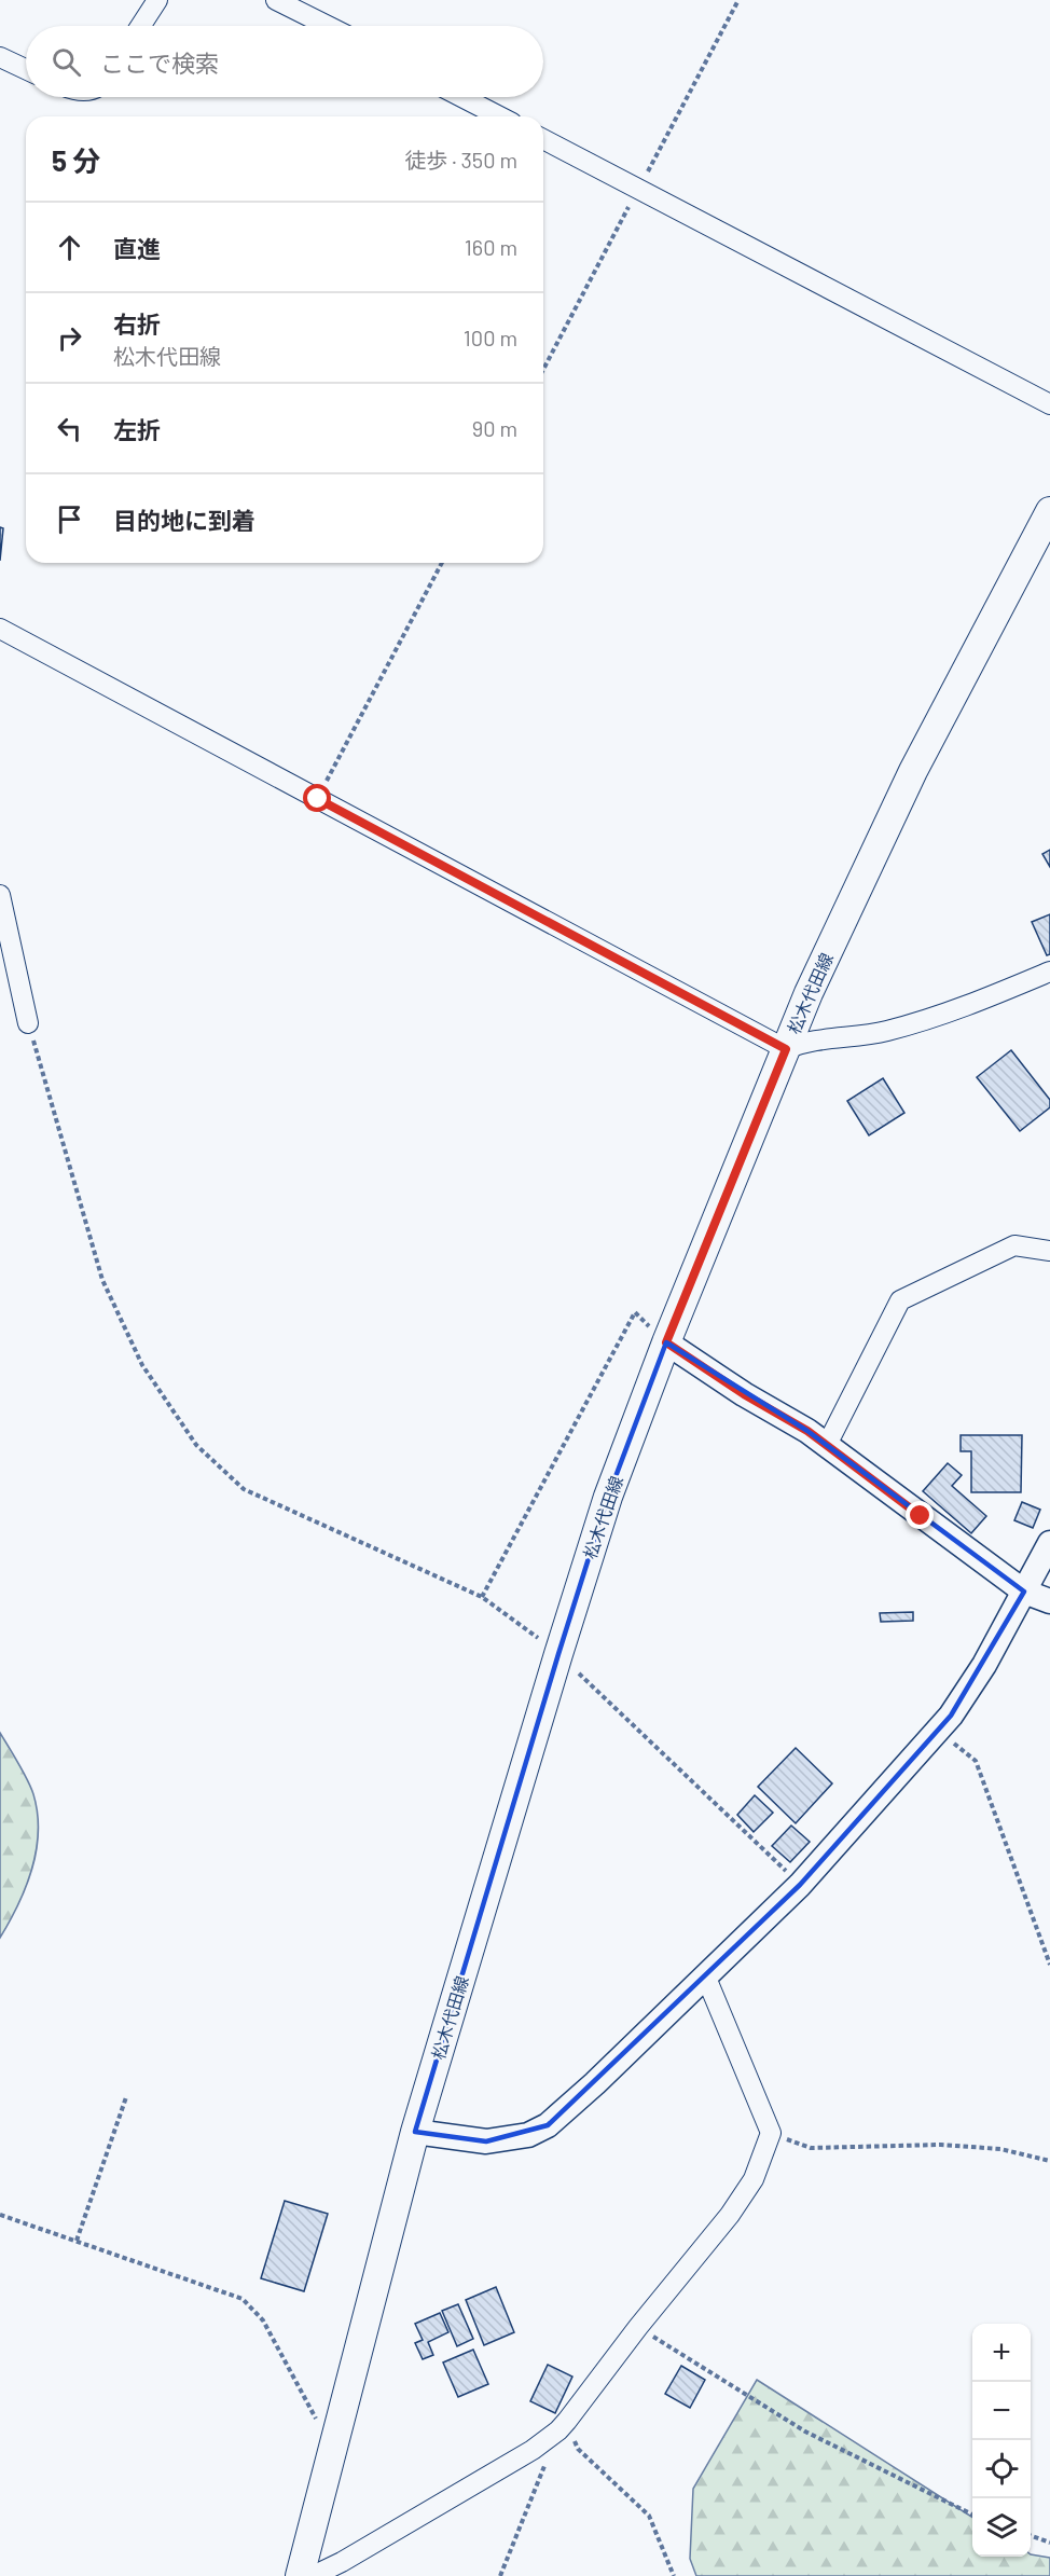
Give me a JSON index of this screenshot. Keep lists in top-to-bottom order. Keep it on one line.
{"streets":{"main road":["松木代田線"]},"page":{"search":"ここで検索","heading":["5 分","徒歩 · 350 m"],"list":[["直進","160 m"],["右折","松木代田線","100 m"],["左折","90 m"],"目的地に到着"],"map_buttons":["+","−"]}}
